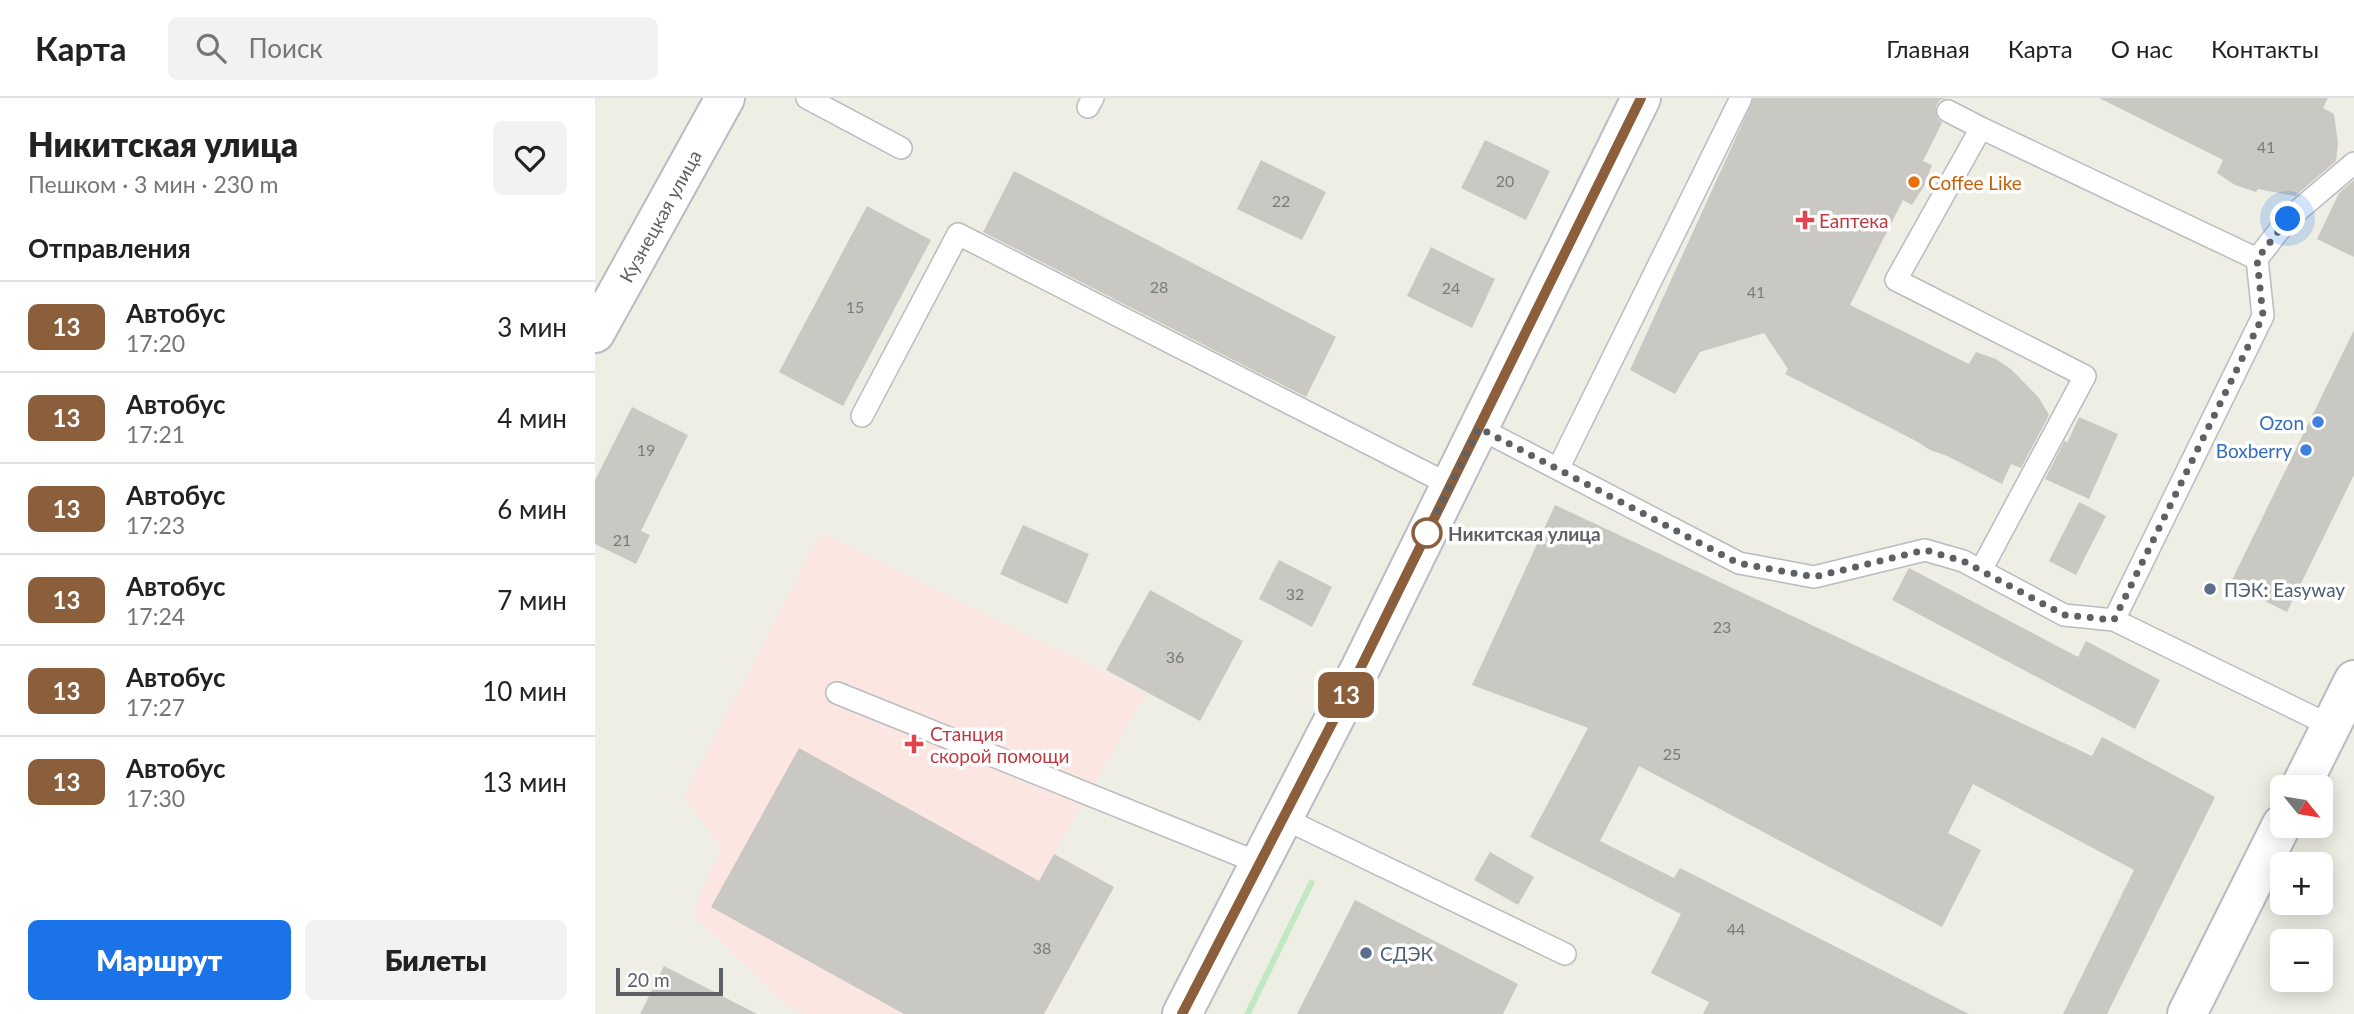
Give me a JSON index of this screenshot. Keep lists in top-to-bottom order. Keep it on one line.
{"streets":{"street":["Кузнецкая улица"]},"places":{"other":["Coffee Like","Ozon","Boxberry","Никитская улица","ПЭК: Easyway","СДЭК"],"health":["Еаптека","Станция скорой помощи"]},"lines":["bus line 13"],"house_numbers":["41","20","22","28","24","41","15","19","21","32","23","36","25","44","38"],"scale_bar":"20 m","north":"bottom right","page":{"header":"Карта","search":"Поиск","nav":["Главная","Карта","О нас","Контакты"],"heading":[["Никитская улица","Пешком · 3 мин · 230 m"],"Отправления"],"on_map":"13","list":[{"mark":"13","name":"Автобус","note":"17:20","value":"3 мин"},{"mark":"13","name":"Автобус","note":"17:21","value":"4 мин"},{"mark":"13","name":"Автобус","note":"17:23","value":"6 мин"},{"mark":"13","name":"Автобус","note":"17:24","value":"7 мин"},{"mark":"13","name":"Автобус","note":"17:27","value":"10 мин"},{"mark":"13","name":"Автобус","note":"17:30","value":"13 мин"}],"map_buttons":["+","−"],"buttons":["Маршрут","Билеты"],"scale":"20 m"}}
